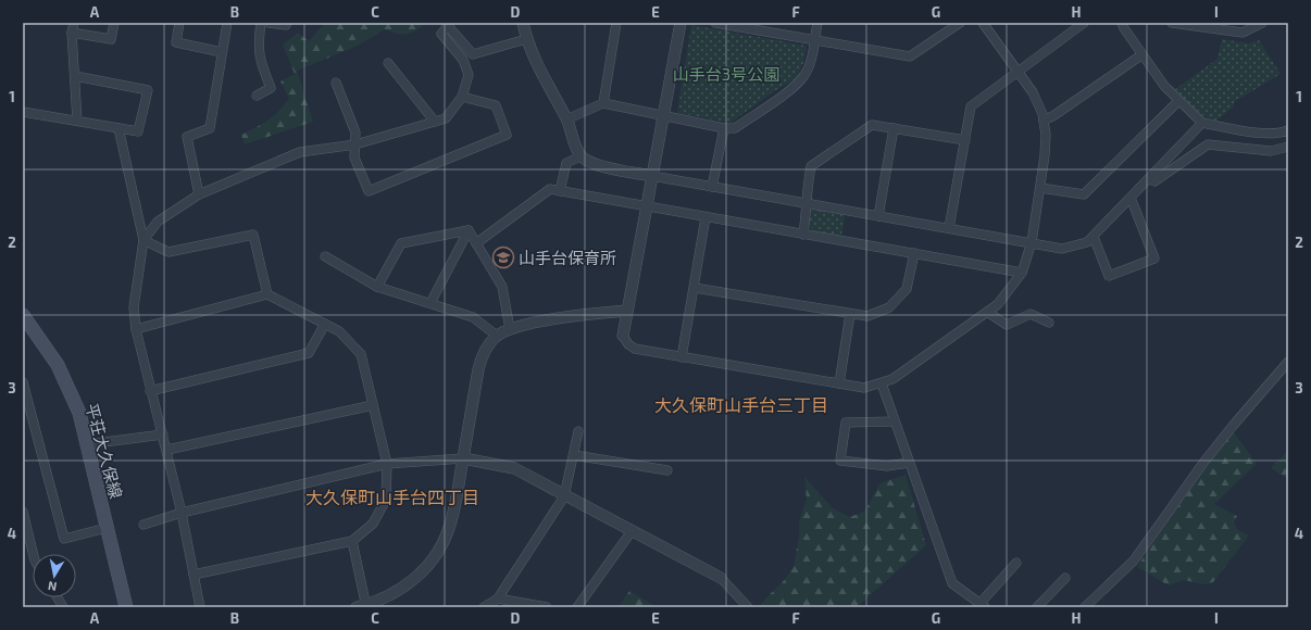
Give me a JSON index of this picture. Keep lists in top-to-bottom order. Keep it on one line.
{"streets":{"main road":["平荘大久保線"]},"districts":["大久保町山手台三丁目","大久保町山手台四丁目"],"parks":["山手台3号公園"],"places":{"school or university":["山手台保育所"]},"north":"bottom","grid":{"columns":["A","B","C","D","E","F","G","H","I"],"rows":["1","2","3","4"]}}
